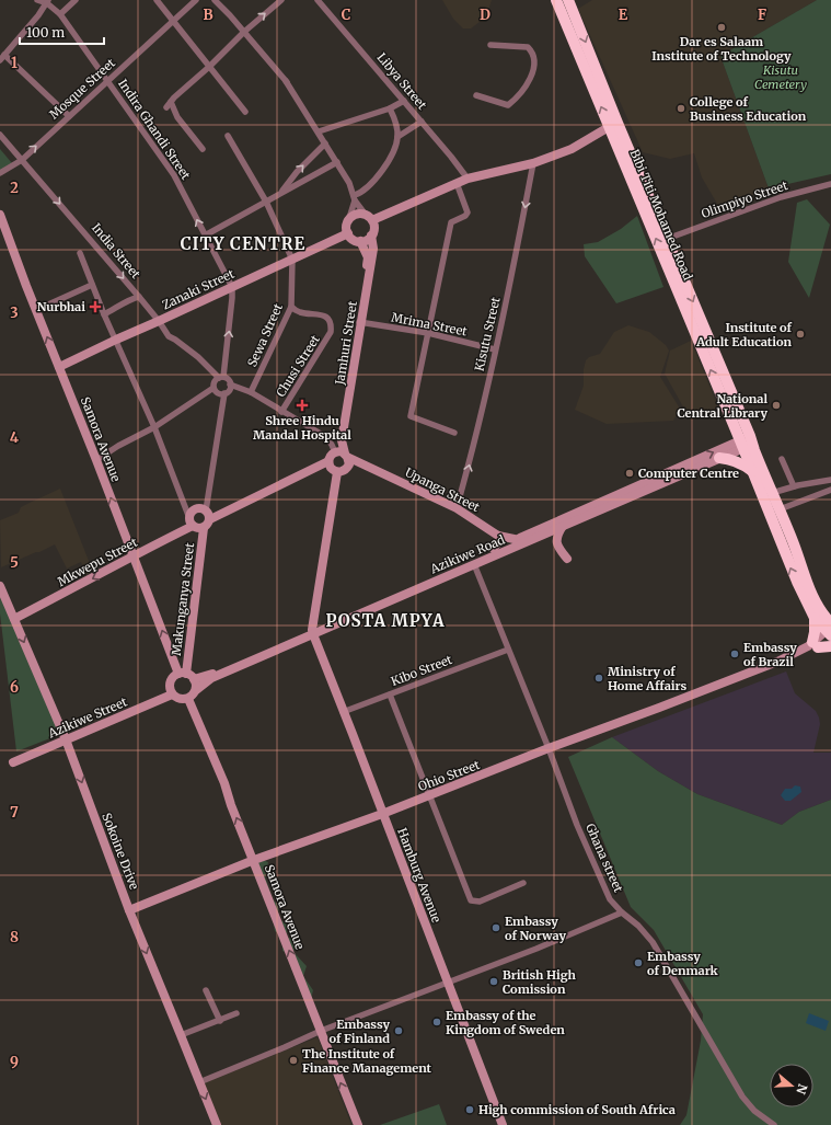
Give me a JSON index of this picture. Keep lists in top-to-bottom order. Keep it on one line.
{"streets":{"highway":["Bibi Titi Mohamed Road"],"street":["Libya Street","Mosque Street","Indira Ghandi Street","Olimpiyo Street","India Street","Zanaki Street","Mrima Street","Kisutu Street","Sewa Street","Jamhuri Street","Chusi Street","Samora Avenue","Upanga Street","Azikiwe Road","Mkwepu Street","Makunganya Street","Kibo Street","Azikiwe Street","Ohio Street","Sokoine Drive","Ghana street","Hamburg Avenue"]},"crossings":[["Mosque Street","Indira Ghandi Street"],["Mosque Street","India Street"],["Indira Ghandi Street","Zanaki Street"],["Olimpiyo Street","Bibi Titi Mohamed Road"],["Bibi Titi Mohamed Road","Azikiwe Road"],["Bibi Titi Mohamed Road","Ohio Street"],["India Street","Zanaki Street"],["Zanaki Street","Sewa Street"],["Zanaki Street","Jamhuri Street"],["Zanaki Street","Samora Avenue"],["Mrima Street","Kisutu Street"],["Mrima Street","Jamhuri Street"],["Kisutu Street","Upanga Street"],["Sewa Street","Chusi Street"],["Jamhuri Street","Upanga Street"],["Samora Avenue","Azikiwe Road"],["Samora Avenue","Mkwepu Street"],["Samora Avenue","Makunganya Street"],["Samora Avenue","Azikiwe Street"],["Samora Avenue","Ohio Street"],["Upanga Street","Azikiwe Road"],["Azikiwe Road","Makunganya Street"],["Azikiwe Road","Azikiwe Street"],["Azikiwe Road","Ghana street"],["Azikiwe Road","Hamburg Avenue"],["Mkwepu Street","Makunganya Street"],["Mkwepu Street","Sokoine Drive"],["Makunganya Street","Azikiwe Street"],["Kibo Street","Ghana street"],["Kibo Street","Hamburg Avenue"],["Azikiwe Street","Sokoine Drive"],["Ohio Street","Sokoine Drive"],["Ohio Street","Ghana street"],["Ohio Street","Hamburg Avenue"]],"one_way":["Samora Avenue","Mkwepu Street","Sokoine Drive"],"districts":["CITY CENTRE","POSTA MPYA"],"parks":["Kisutu Cemetery"],"places":{"other":["Dar es Salaam Institute of Technology","College of Business Education","Institute of Adult Education","National Central Library","Computer Centre","Embassy of Brazil","Ministry of Home Affairs","Embassy of Norway","Embassy of Denmark","British High Comission","Embassy of the Kingdom of Sweden","Embassy of Finland","The Institute of Finance Management","High commission of South Africa"],"health":["Nurbhai","Shree Hindu Mandal Hospital"]},"scale_bar":"100 m","north":"right","grid":{"columns":["B","C","D","E","F"],"rows":["1","2","3","4","5","6","7","8","9"]}}
